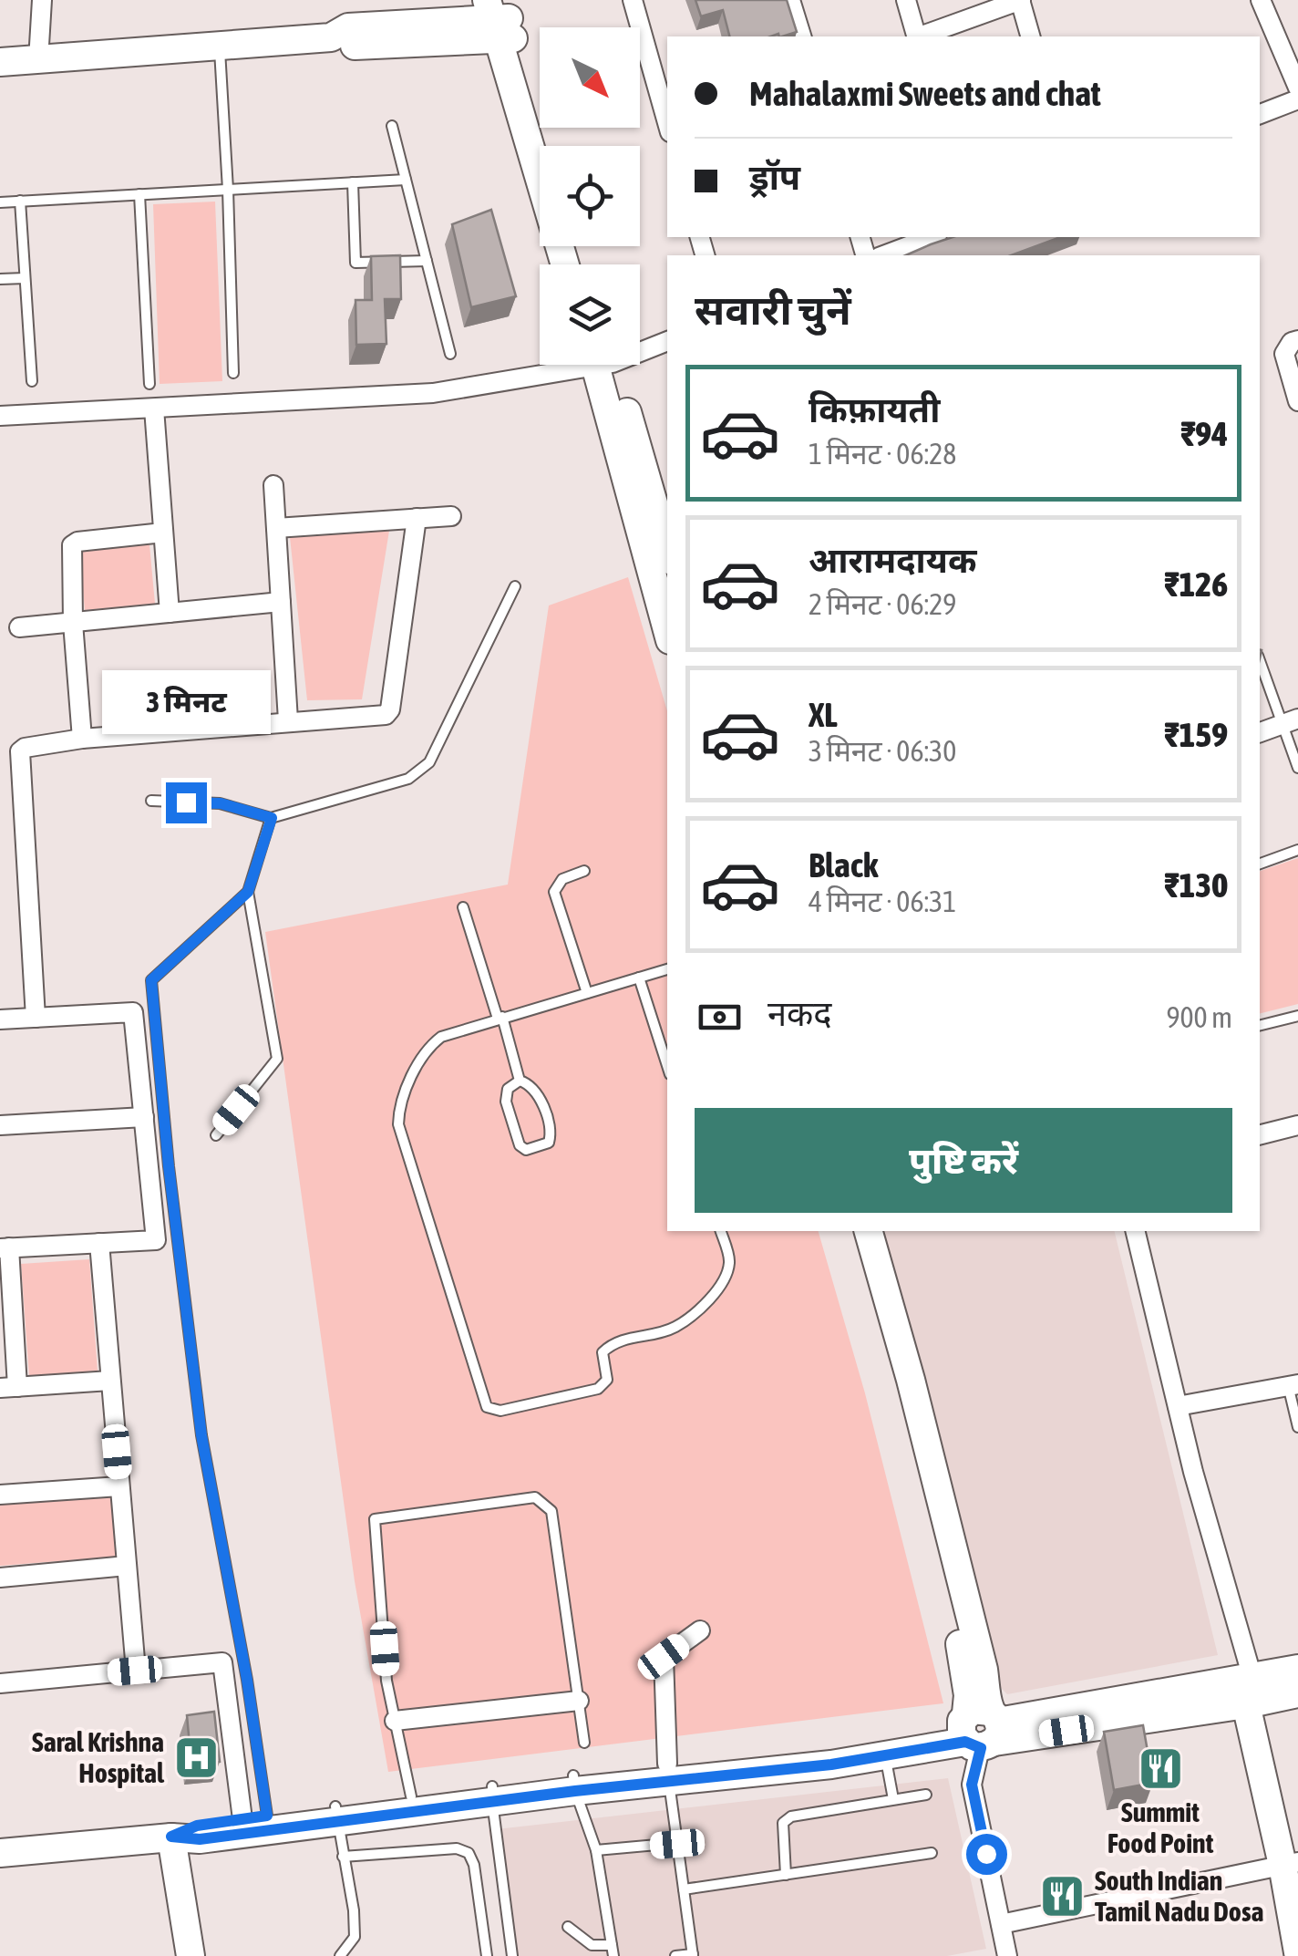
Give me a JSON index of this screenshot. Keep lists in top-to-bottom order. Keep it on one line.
{"places":{"hospital":["Saral Krishna Hospital"],"restaurant":["Summit Food Point","South Indian Tamil Nadu Dosa"]},"north":"bottom right","page":{"banner":["Mahalaxmi Sweets and chat","ड्रॉप"],"heading":"सवारी चुनें","list":[{"name":"किफ़ायती","note":"1 मिनट · 06:28","value":"₹94"},{"name":"आरामदायक","note":"2 मिनट · 06:29","value":"₹126"},{"name":"XL","note":"3 मिनट · 06:30","value":"₹159"},{"name":"Black","note":"4 मिनट · 06:31","value":"₹130"}],"bubble":"3 मिनट","pay":["नकद","900 m"],"buttons":"पुष्टि करें"}}
